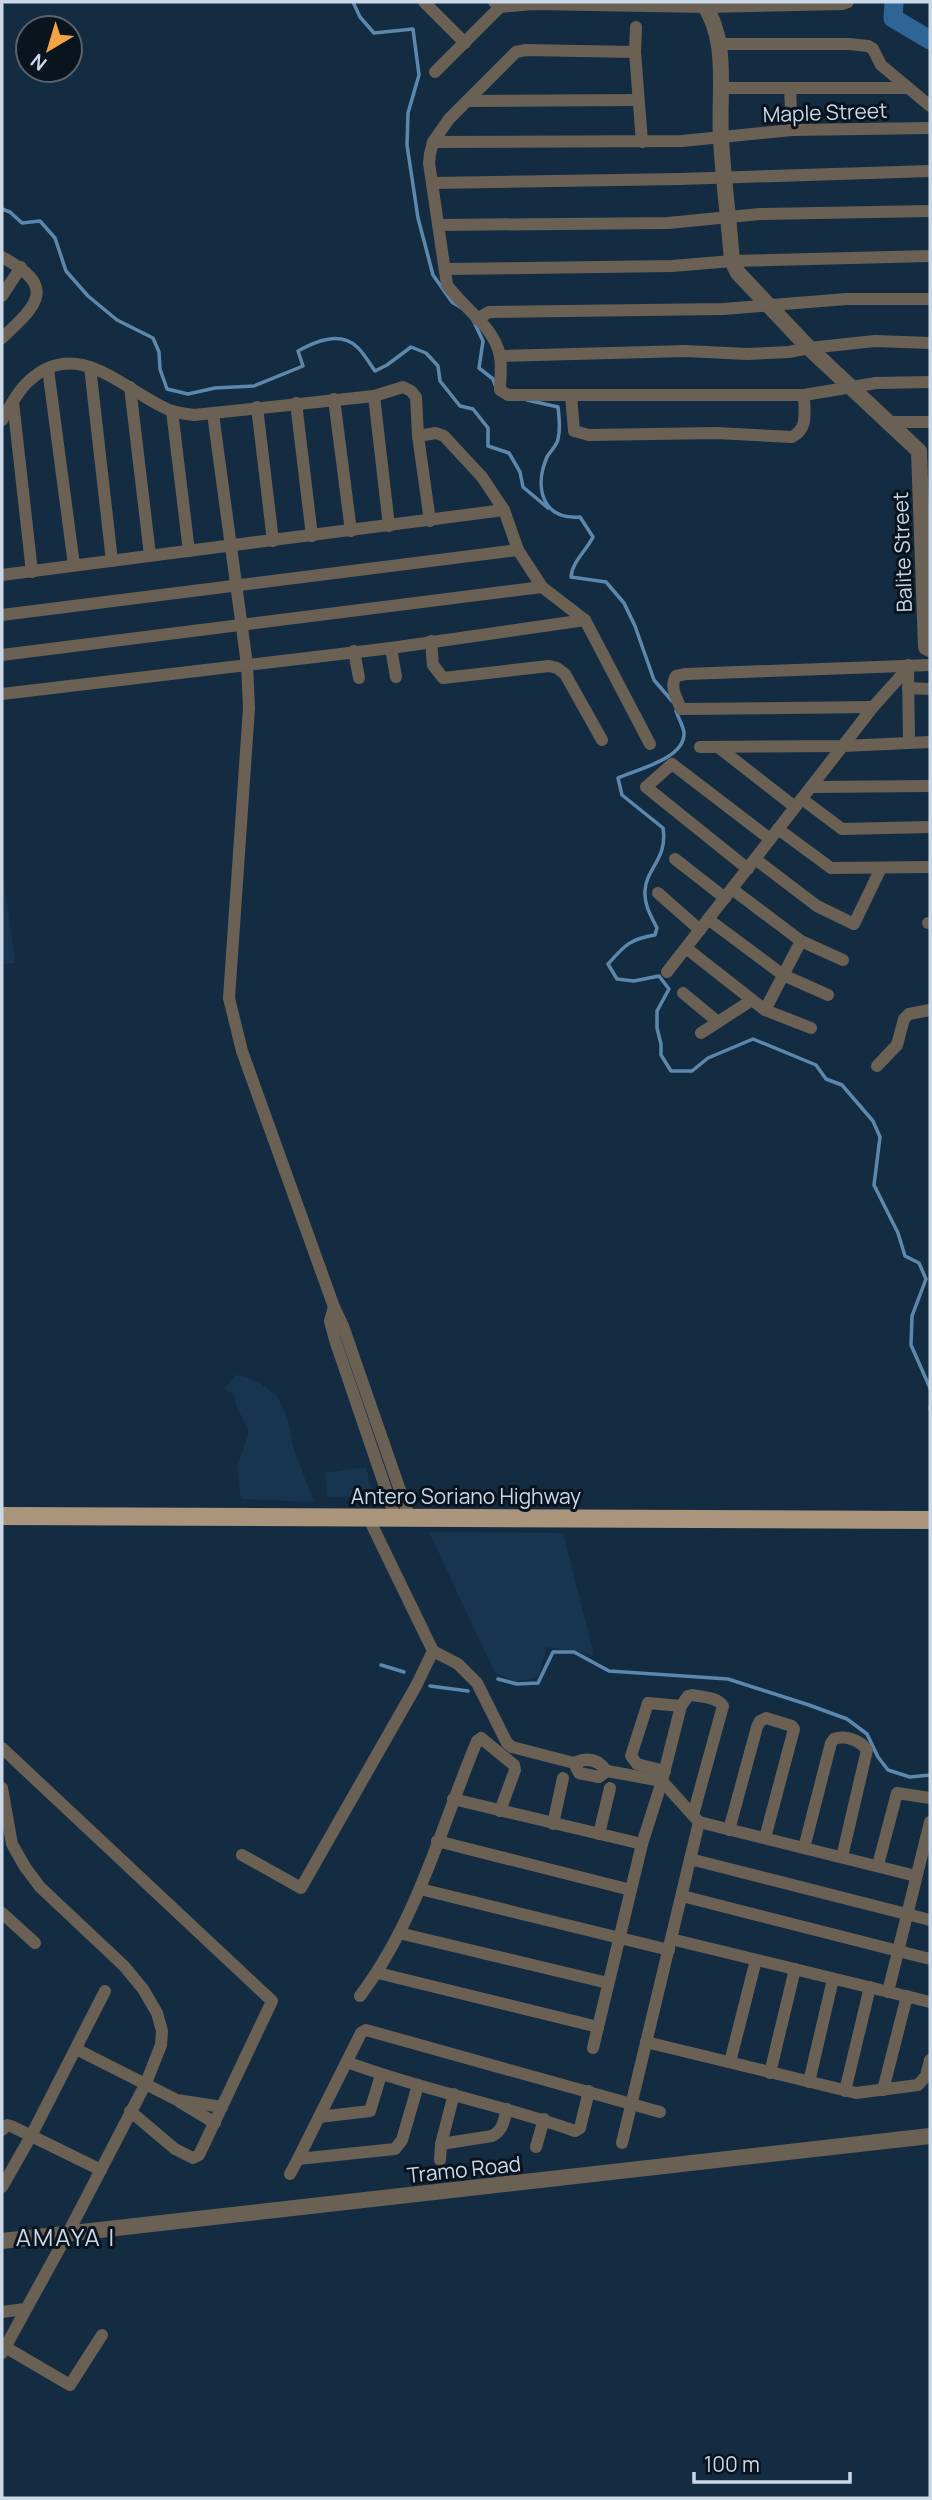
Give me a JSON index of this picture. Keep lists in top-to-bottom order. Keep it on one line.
{"streets":{"main road":["Antero Soriano Highway"],"street":["Maple Street","Balite Street","Tramo Road"]},"districts":["AMAYA I"],"scale_bar":"100 m","north":"bottom left"}
